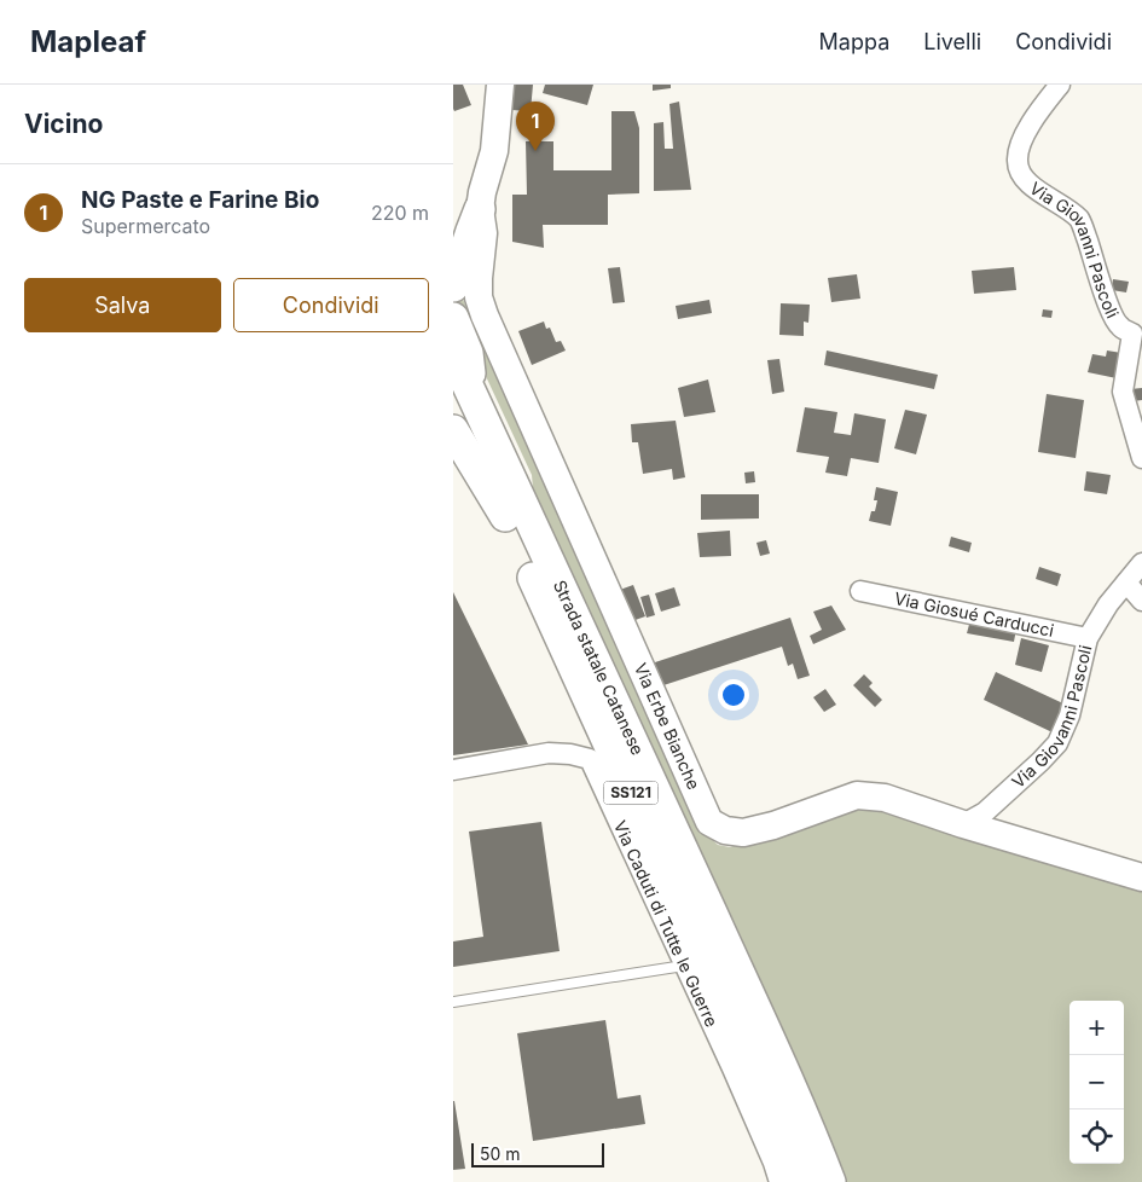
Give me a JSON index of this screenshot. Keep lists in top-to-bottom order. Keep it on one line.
{"streets":{"main road":["Strada statale Catanese","SS121"],"street":["Via Giovanni Pascoli","Via Giosué Carducci","Via Erbe Bianche","Via Caduti di Tutte le Guerre"]},"crossings":[["Via Giovanni Pascoli","Via Giosué Carducci"],["Via Giovanni Pascoli","Via Erbe Bianche"]],"scale_bar":"50 m","page":{"header":"Mapleaf","nav":["Mappa","Livelli","Condividi"],"heading":"Vicino","pins":"1","list":[{"mark":"1","name":"NG Paste e Farine Bio","note":"Supermercato","value":"220 m"}],"buttons":["Salva","Condividi"],"map_buttons":["+","−"],"scale":"50 m"}}
